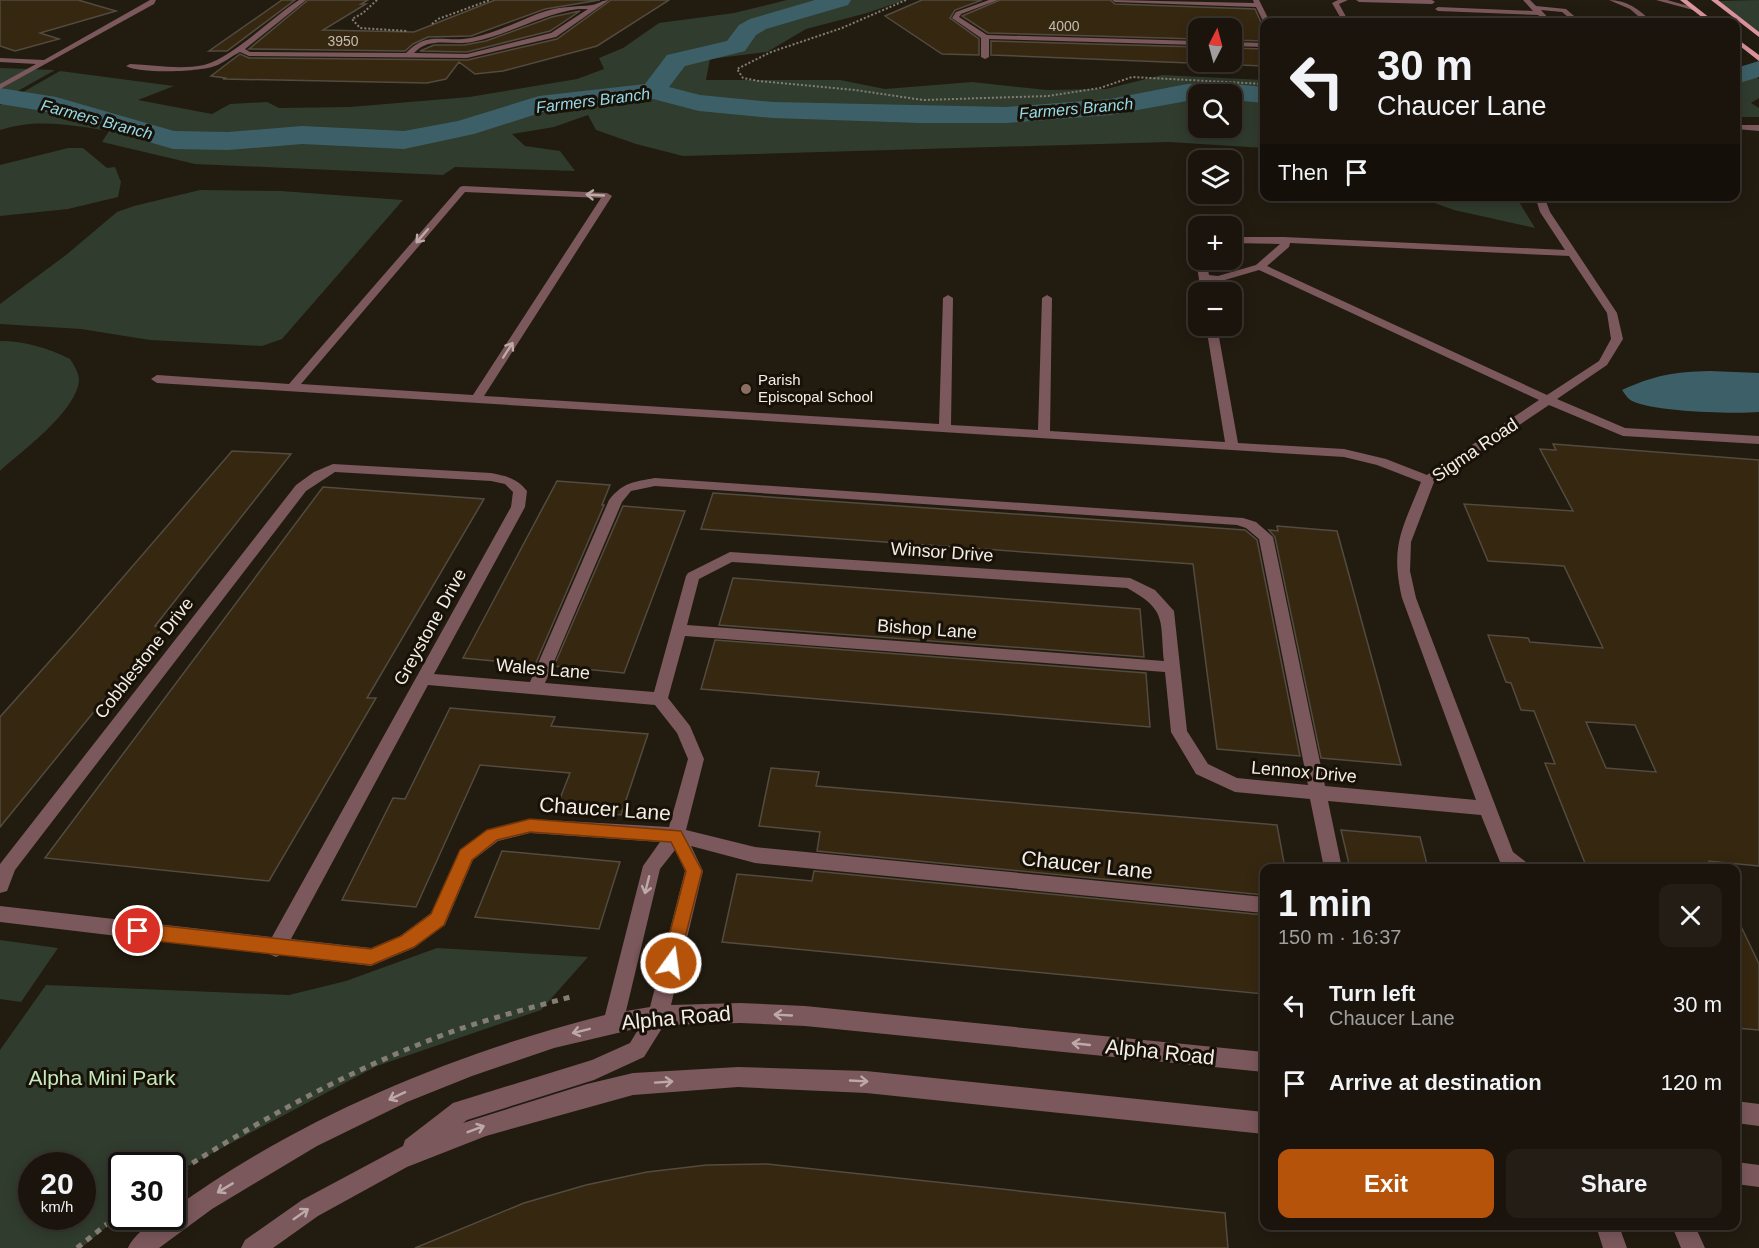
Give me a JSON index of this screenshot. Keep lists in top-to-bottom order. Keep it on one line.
{"streets":{"street":["Sigma Road","Winsor Drive","Greystone Drive","Bishop Lane","Cobblestone Drive","Wales Lane","Lennox Drive","Chaucer Lane","Alpha Road"]},"crossings":[["Sigma Road","Lennox Drive"],["Winsor Drive","Bishop Lane"],["Winsor Drive","Lennox Drive"],["Greystone Drive","Cobblestone Drive"],["Greystone Drive","Wales Lane"],["Greystone Drive","Chaucer Lane"],["Bishop Lane","Lennox Drive"]],"water":["Farmers Branch"],"parks":["Alpha Mini Park"],"places":["Parish Episcopal School"],"house_numbers":["4000","3950"],"north":"top","page":{"map_buttons":["+","−"],"turn":["30 m","Chaucer Lane"],"then":"Then","heading":["1 min","150 m · 16:37"],"list":[{"name":"Turn left","note":"Chaucer Lane","value":"30 m"},{"name":"Arrive at destination","value":"120 m"}],"buttons":["Exit","Share"],"speed":"20 km/h","limit":"30"}}
